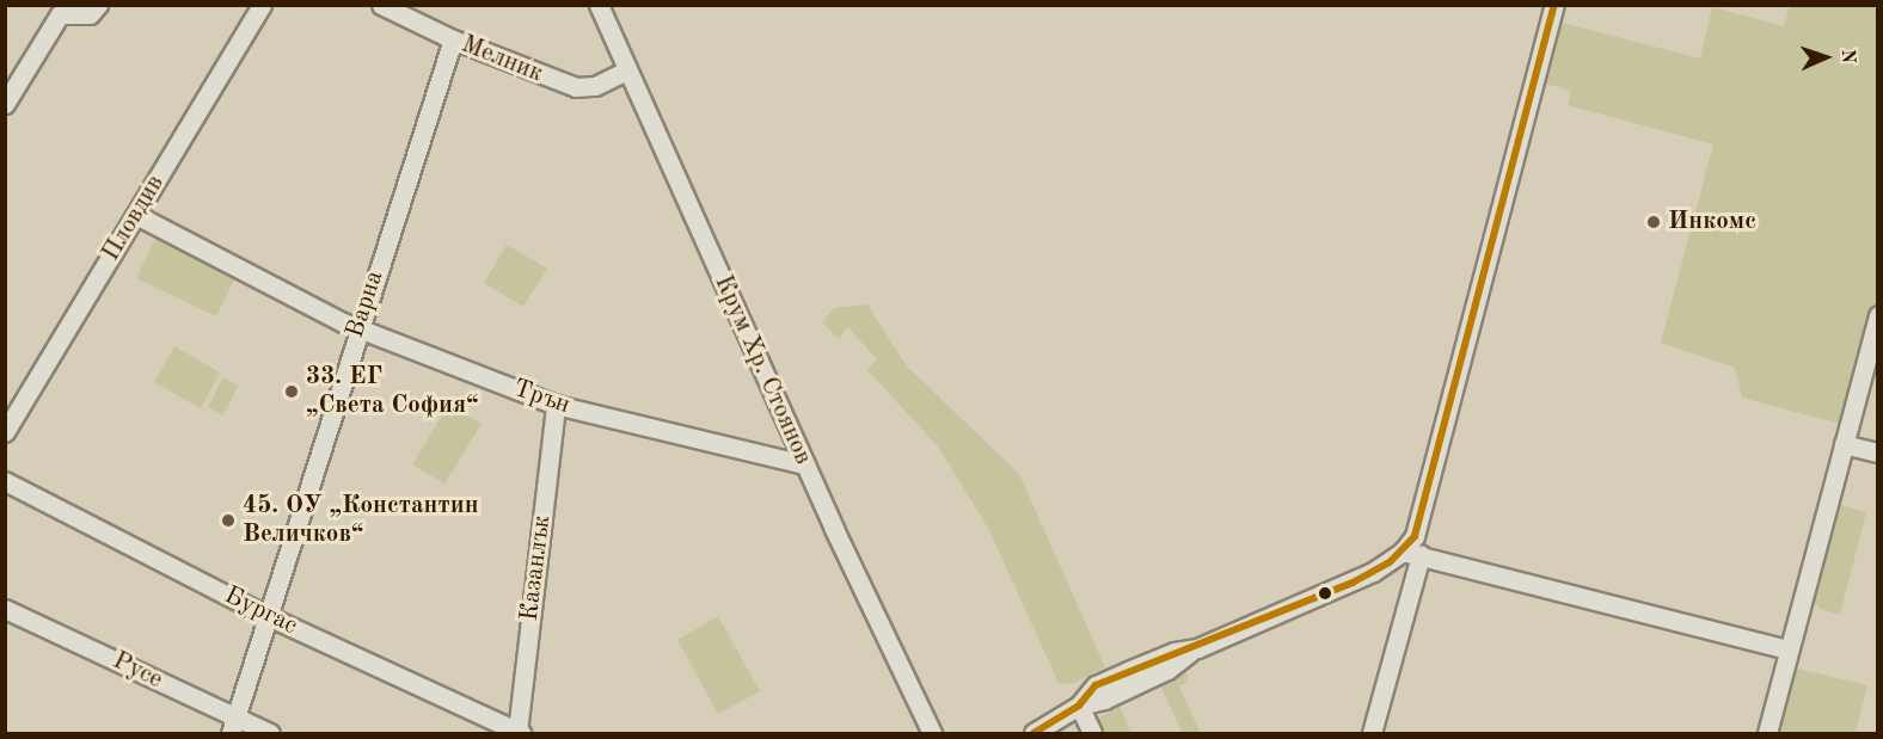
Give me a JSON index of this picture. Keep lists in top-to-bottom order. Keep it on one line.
{"streets":{"street":["Мелник","Пловдив","Варна","Крум Хр. Стоянов","Трън","Казанлък","Бургас","Русе"]},"crossings":[["Мелник","Варна"],["Мелник","Крум Хр. Стоянов"],["Пловдив","Трън"],["Варна","Трън"],["Варна","Бургас"],["Варна","Русе"],["Крум Хр. Стоянов","Трън"],["Трън","Казанлък"],["Казанлък","Бургас"]],"places":["Инкомс","33. ЕГ „Света София“","45. ОУ „Константин Величков“"],"north":"right"}
